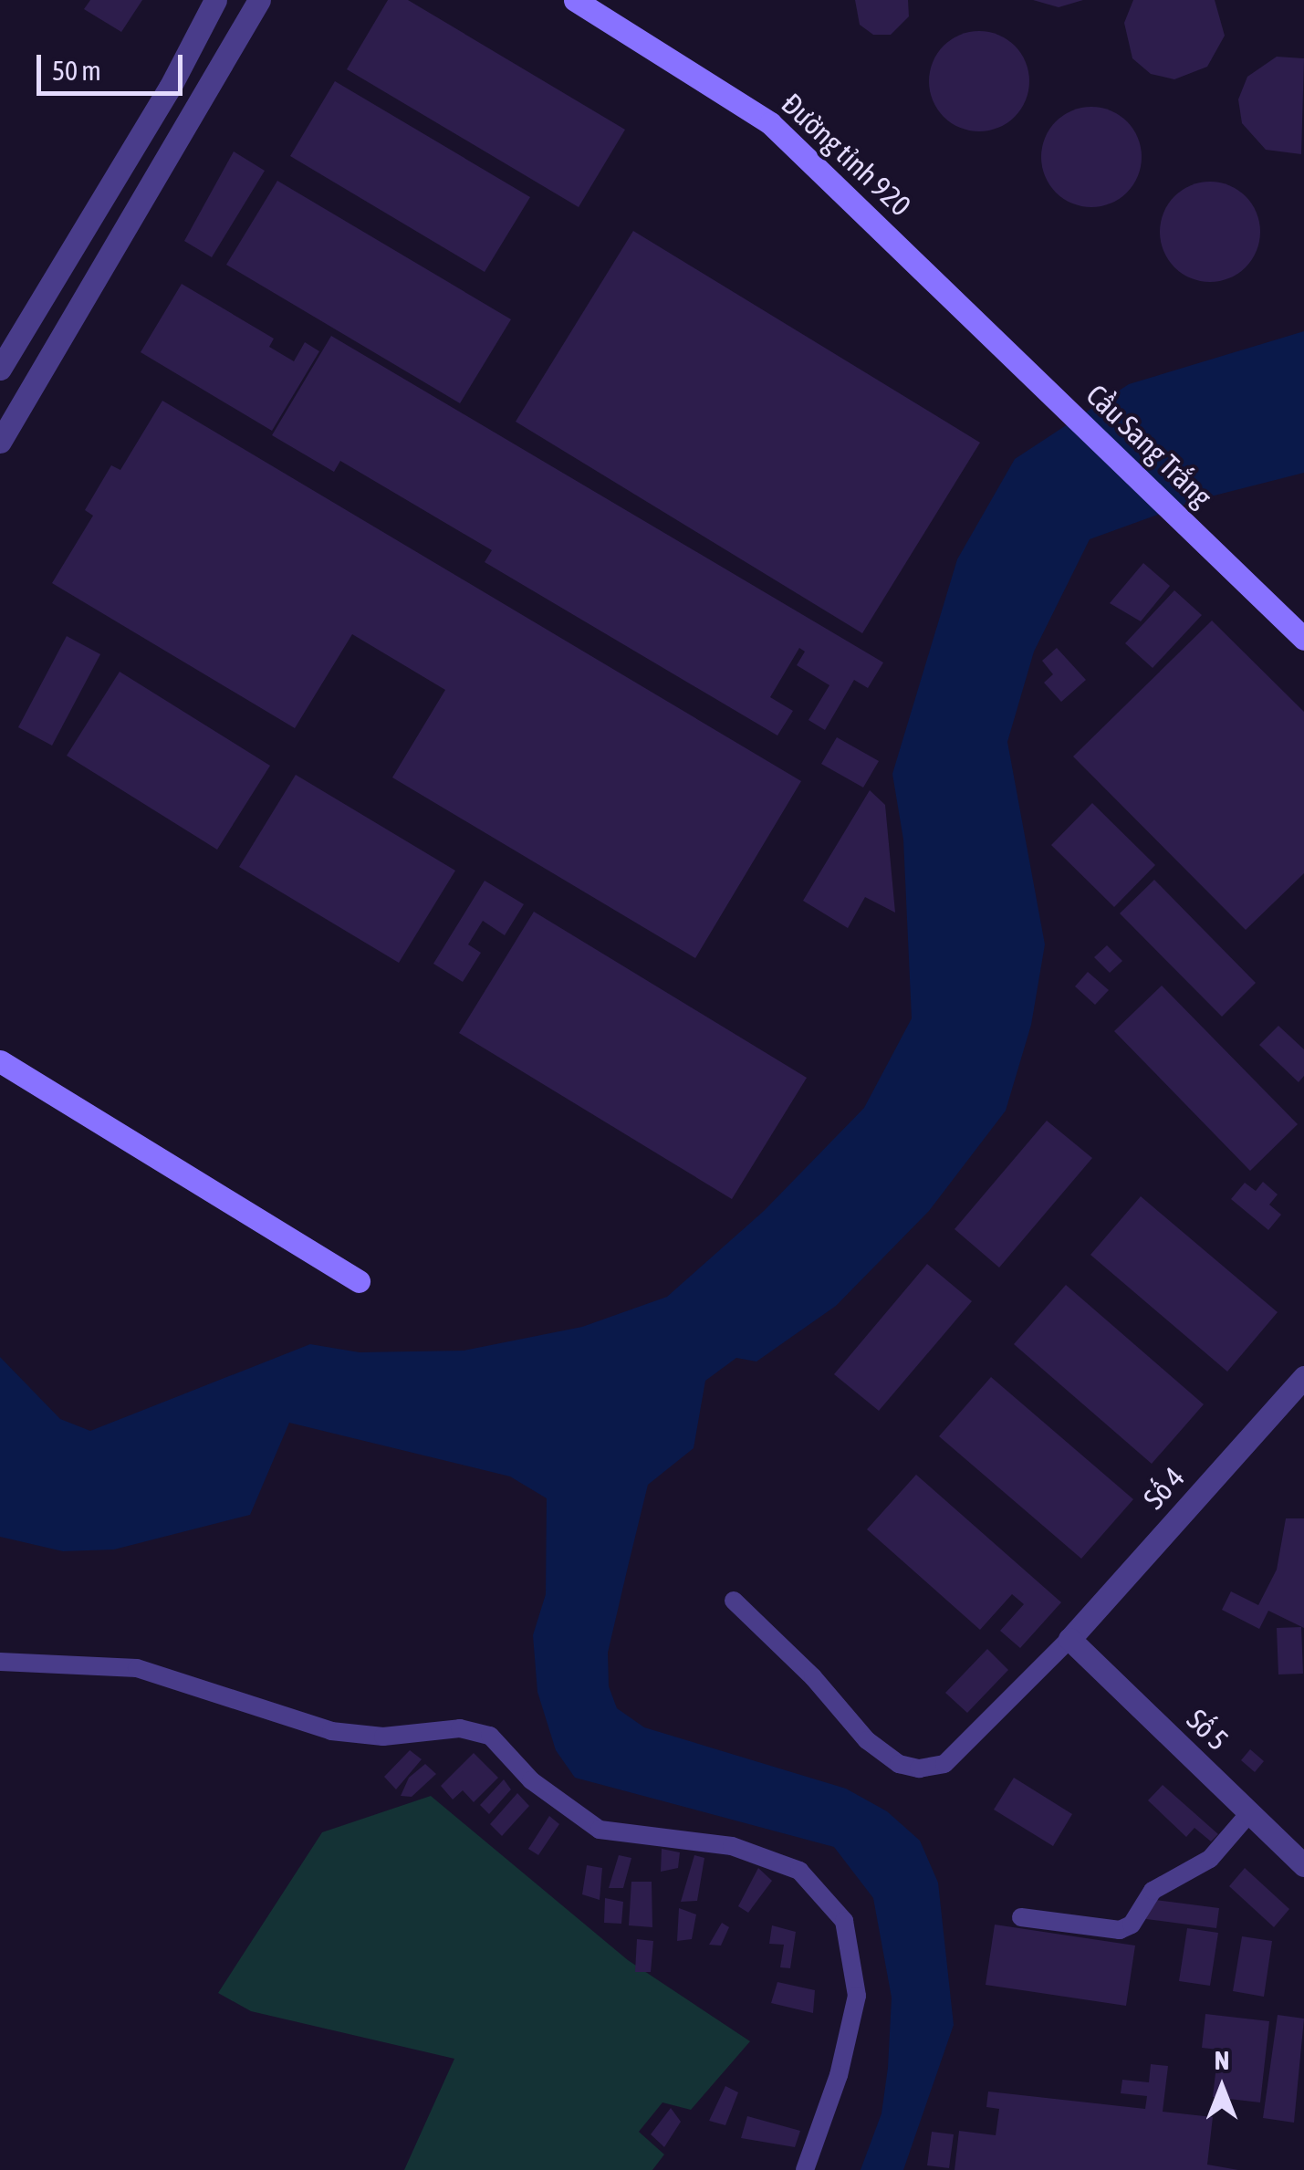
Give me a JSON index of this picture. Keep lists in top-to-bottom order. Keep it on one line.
{"streets":{"main road":["Đường tỉnh 920","Cầu Sang Trắng"],"street":["Số 4","Số 5"]},"crossings":[["Đường tỉnh 920","Cầu Sang Trắng"],["Số 4","Số 5"]],"scale_bar":"50 m","north":"top"}
